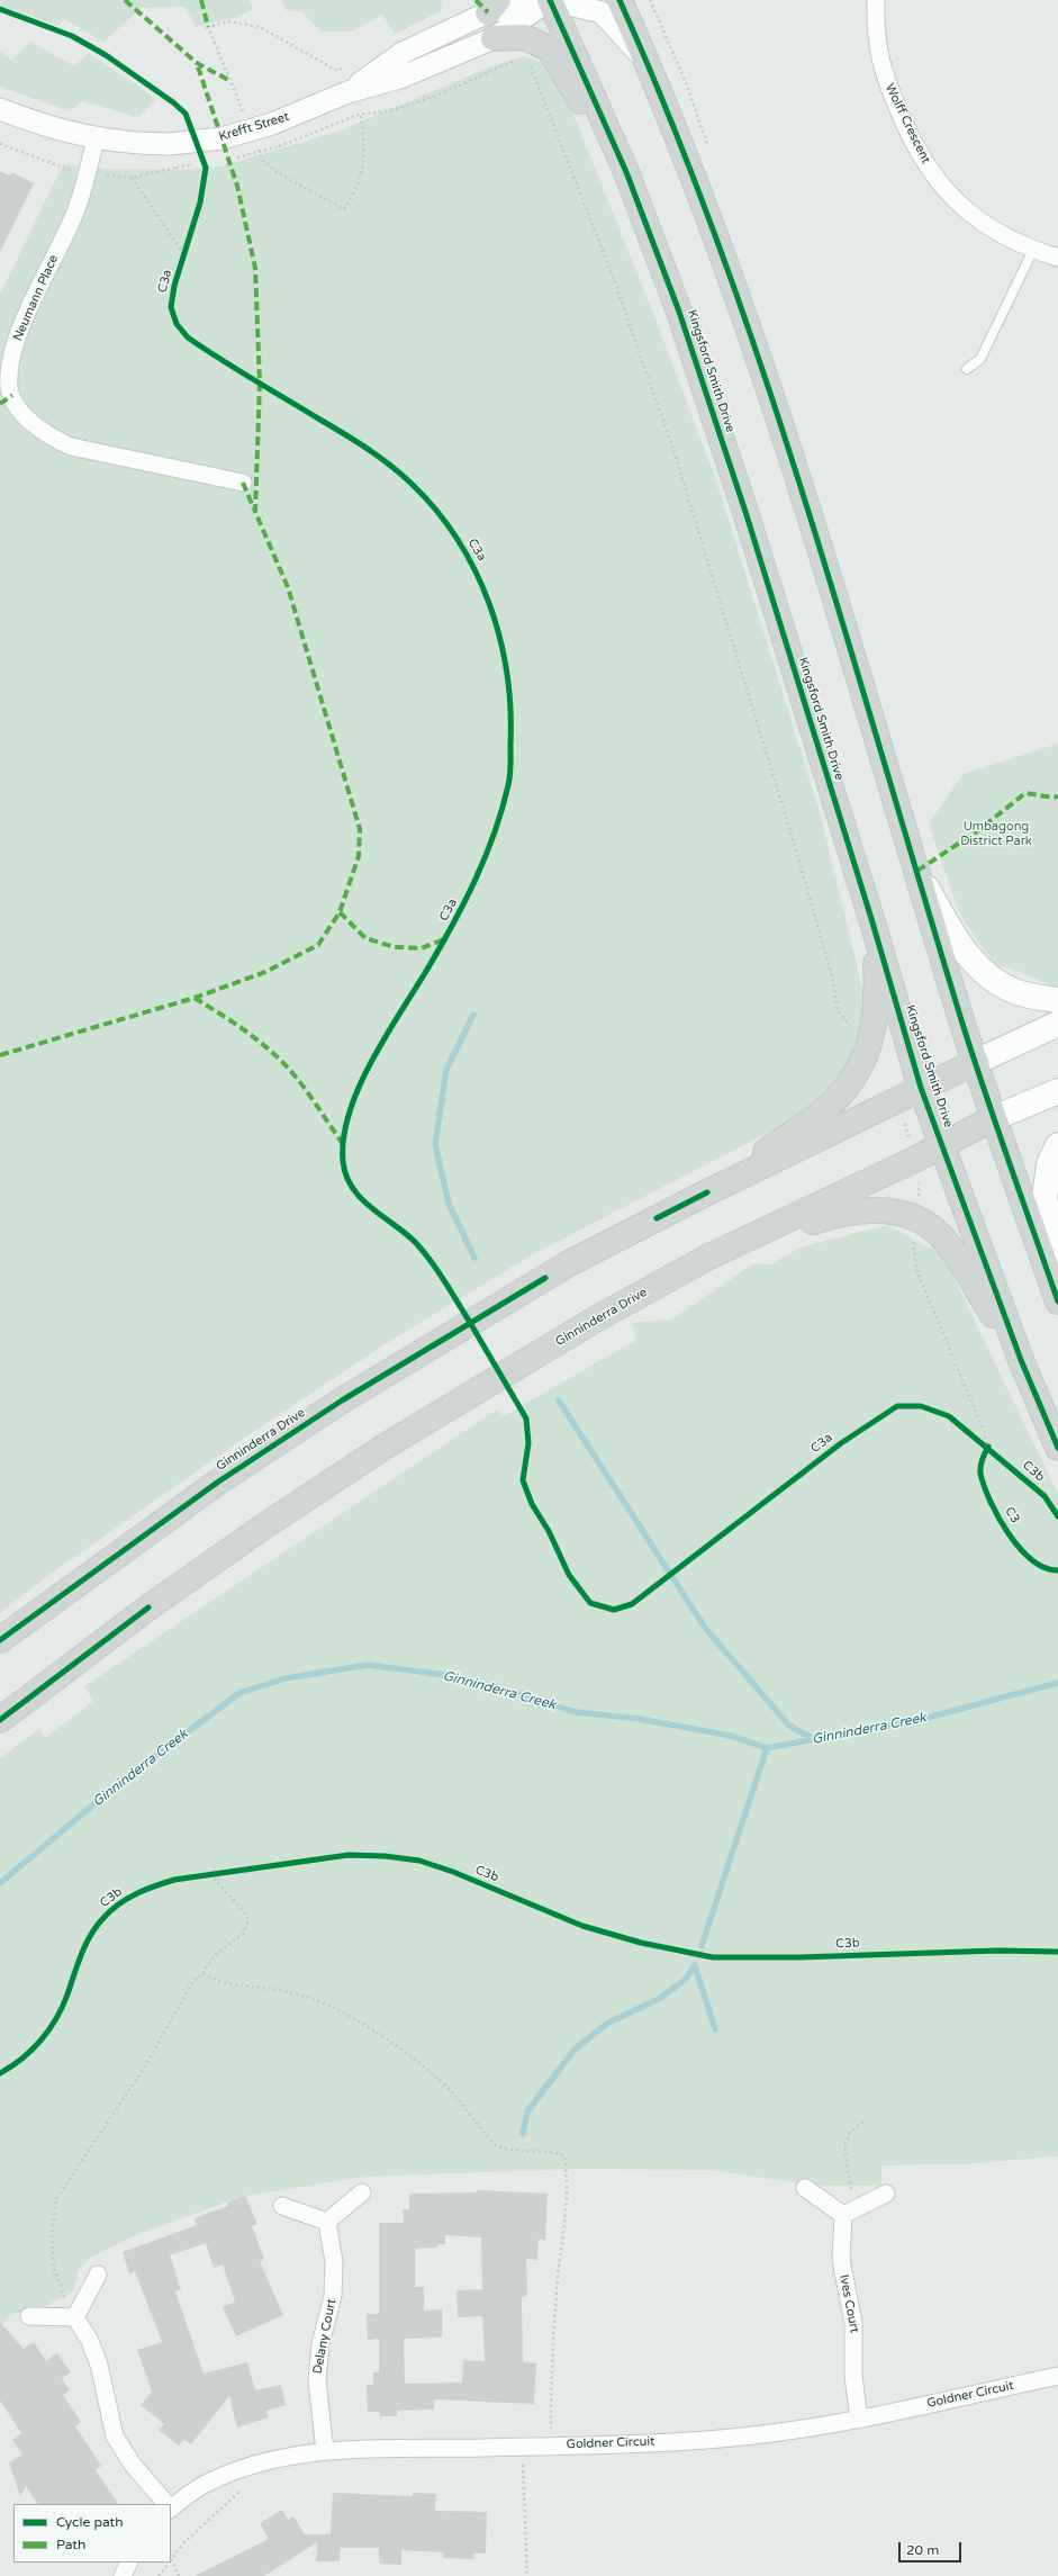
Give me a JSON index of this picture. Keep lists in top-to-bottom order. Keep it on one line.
{"streets":{"main road":["Kingsford Smith Drive","Ginninderra Drive"],"street":["Wolff Crescent","Krefft Street","Neumann Place","Ives Court","Delany Court","Goldner Circuit"],"cycle path":["C3a","C3b","C3"]},"crossings":[["Krefft Street","Neumann Place"],["Krefft Street","Kingsford Smith Drive"],["Kingsford Smith Drive","Ginninderra Drive"],["Ives Court","Goldner Circuit"],["Delany Court","Goldner Circuit"]],"water":["Ginninderra Creek"],"parks":["Umbagong District Park"],"legend":["Cycle path","Path"],"scale_bar":"20 m"}
